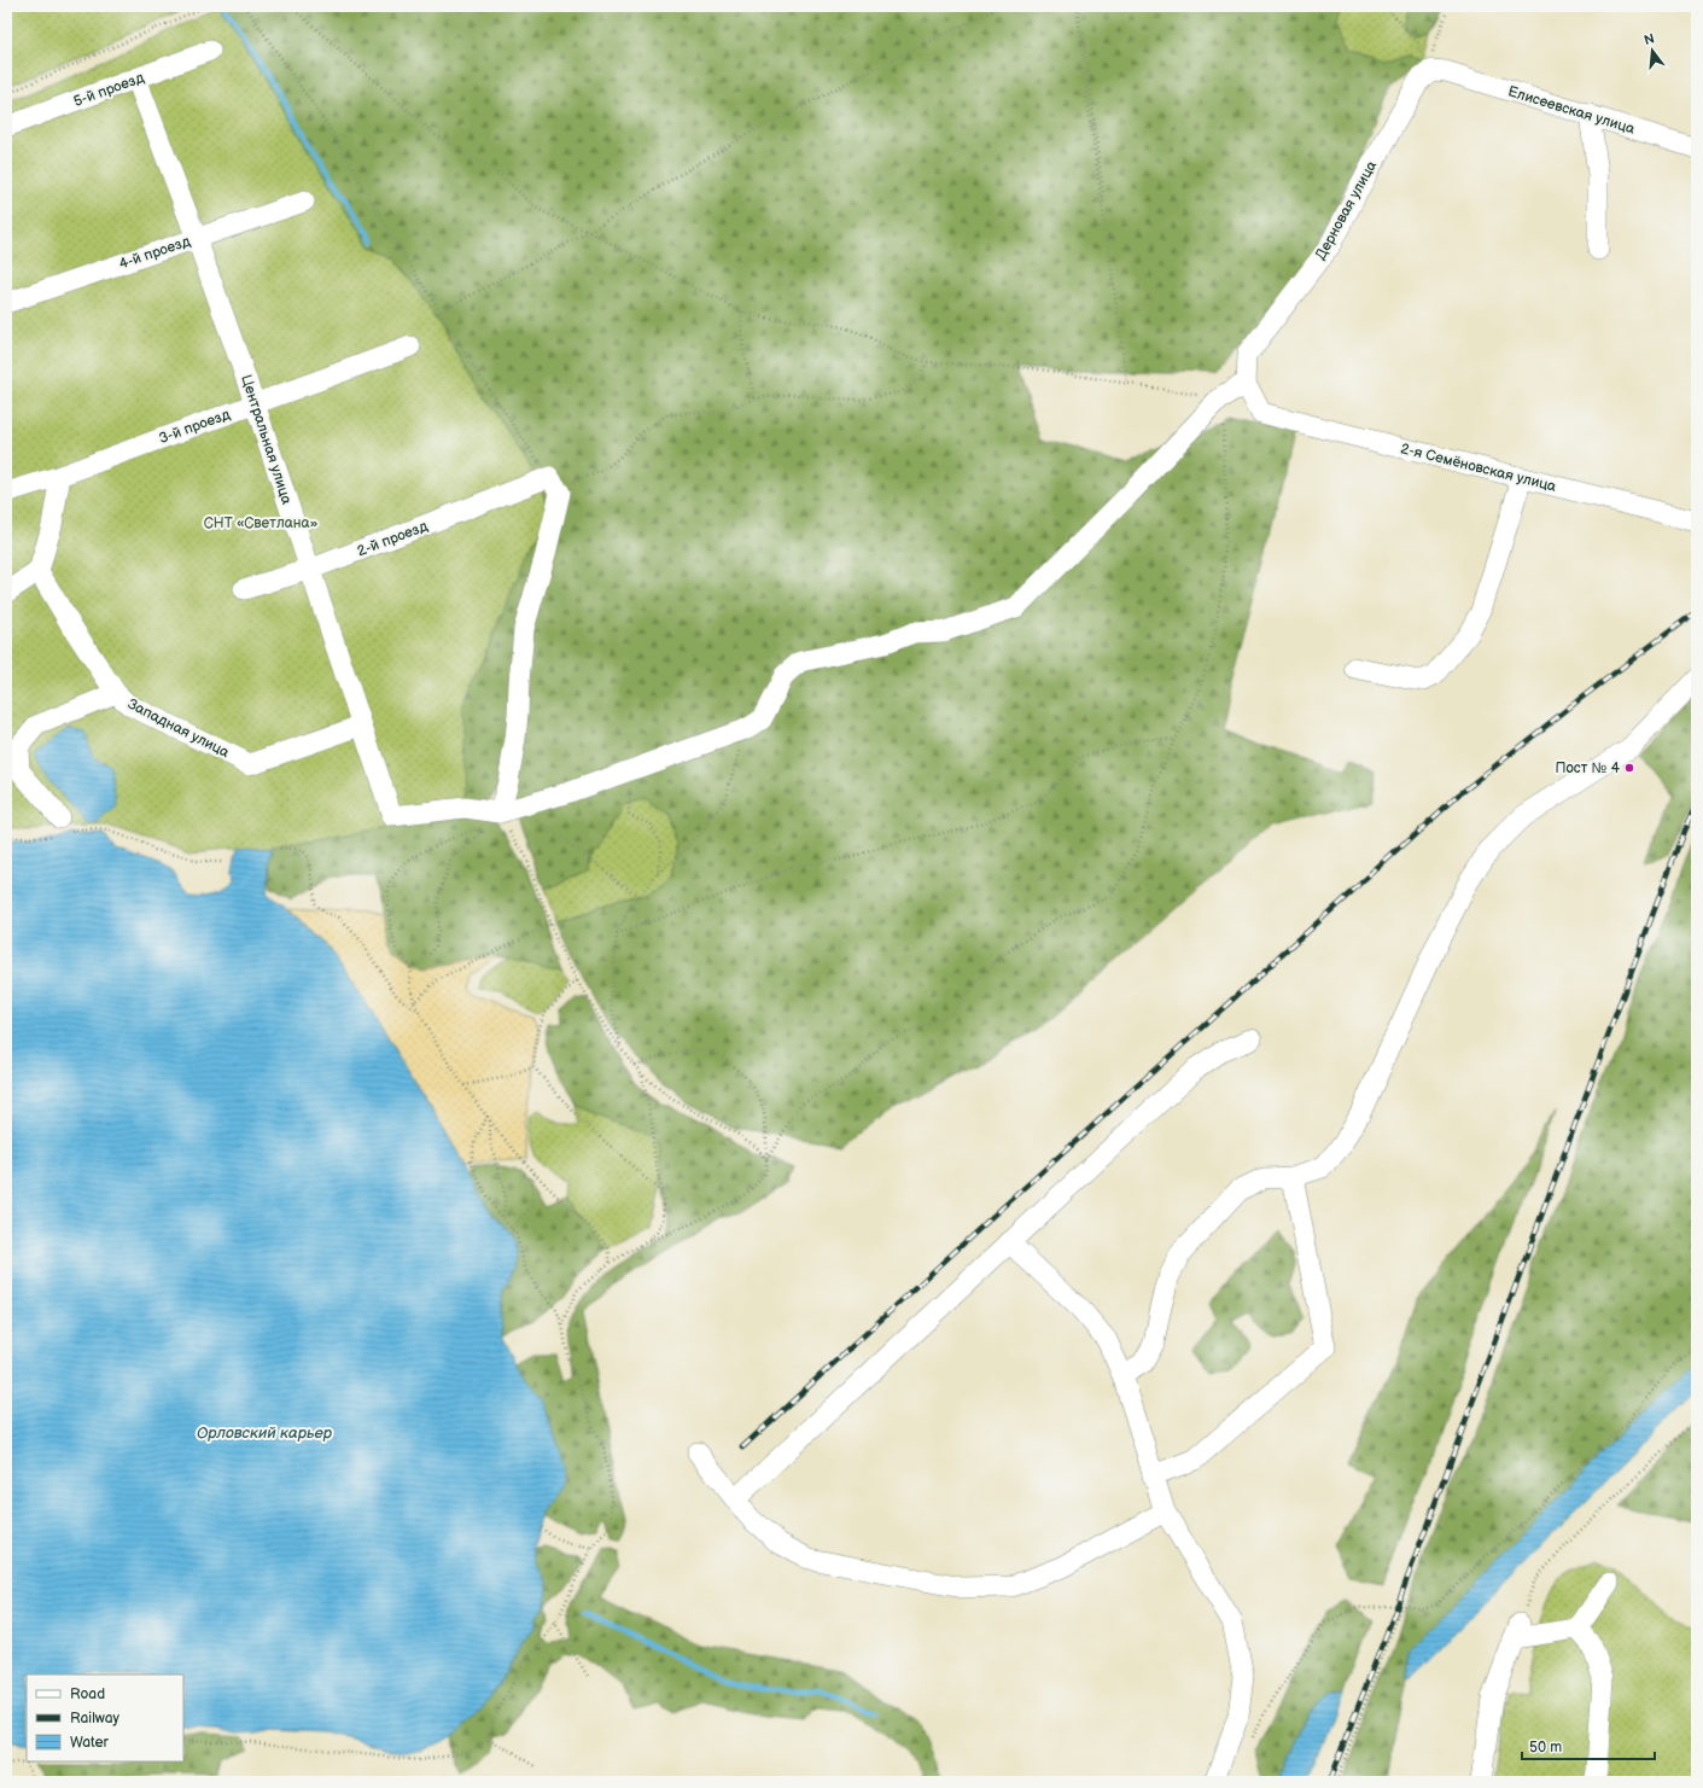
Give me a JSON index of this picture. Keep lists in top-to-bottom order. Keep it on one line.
{"streets":{"street":["5-й проезд","Елисеевская улица","Дерновая улица","4-й проезд","3-й проезд","Центральная улица","2-я Семёновская улица","2-й проезд","Западная улица"]},"crossings":[["5-й проезд","Центральная улица"],["Елисеевская улица","Дерновая улица"],["Дерновая улица","2-я Семёновская улица"],["4-й проезд","Центральная улица"],["3-й проезд","Центральная улица"],["Центральная улица","2-й проезд"],["Центральная улица","Западная улица"]],"water":["Орловский карьер"],"parks":["СНТ «Светлана»"],"places":["Пост № 4"],"legend":["Road","Railway","Water"],"scale_bar":"50 m","north":"top"}
